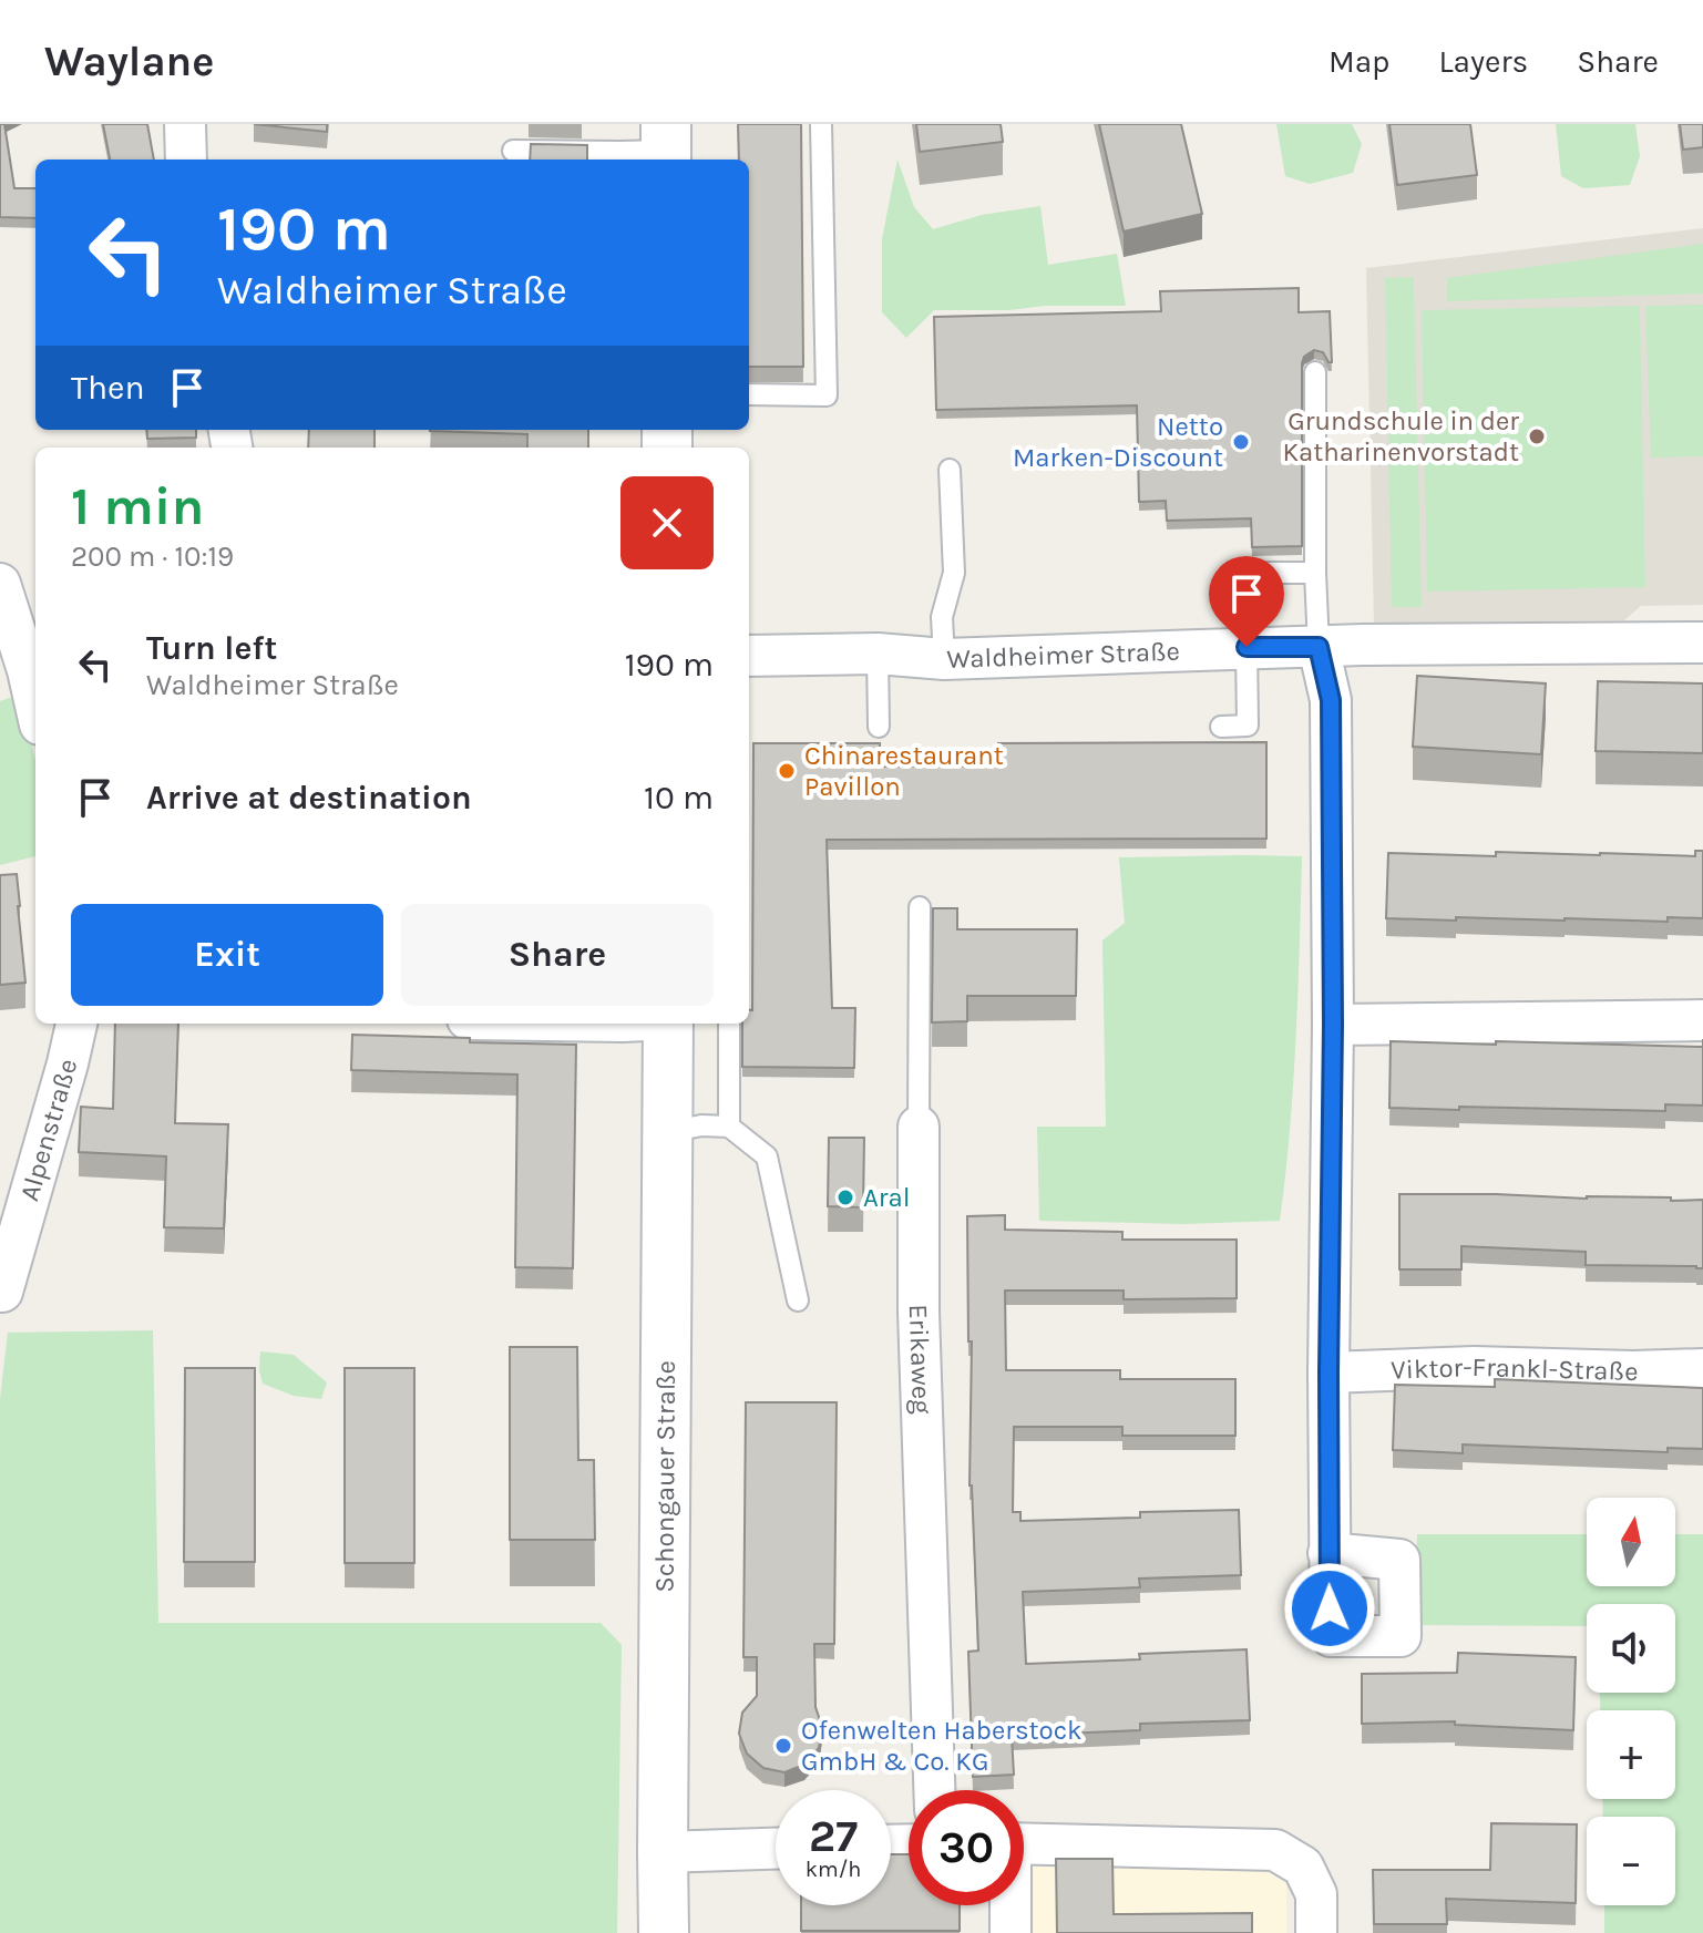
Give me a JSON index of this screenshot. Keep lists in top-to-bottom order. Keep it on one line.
{"streets":{"main road":["Schongauer Straße"],"street":["Waldheimer Straße","Alpenstraße","Erikaweg","Viktor-Frankl-Straße"]},"places":["Grundschule in der Katharinenvorstadt","Netto Marken-Discount","Chinarestaurant Pavillon","Aral","Ofenwelten Haberstock GmbH & Co. KG"],"north":"top","page":{"header":"Waylane","nav":["Map","Layers","Share"],"turn":["190 m","Waldheimer Straße"],"then":"Then","heading":["1 min","200 m · 10:19"],"list":[{"name":"Turn left","note":"Waldheimer Straße","value":"190 m"},{"name":"Arrive at destination","value":"10 m"}],"buttons":["Exit","Share"],"map_buttons":["+","−"],"speed":"27 km/h","limit":"30"}}
